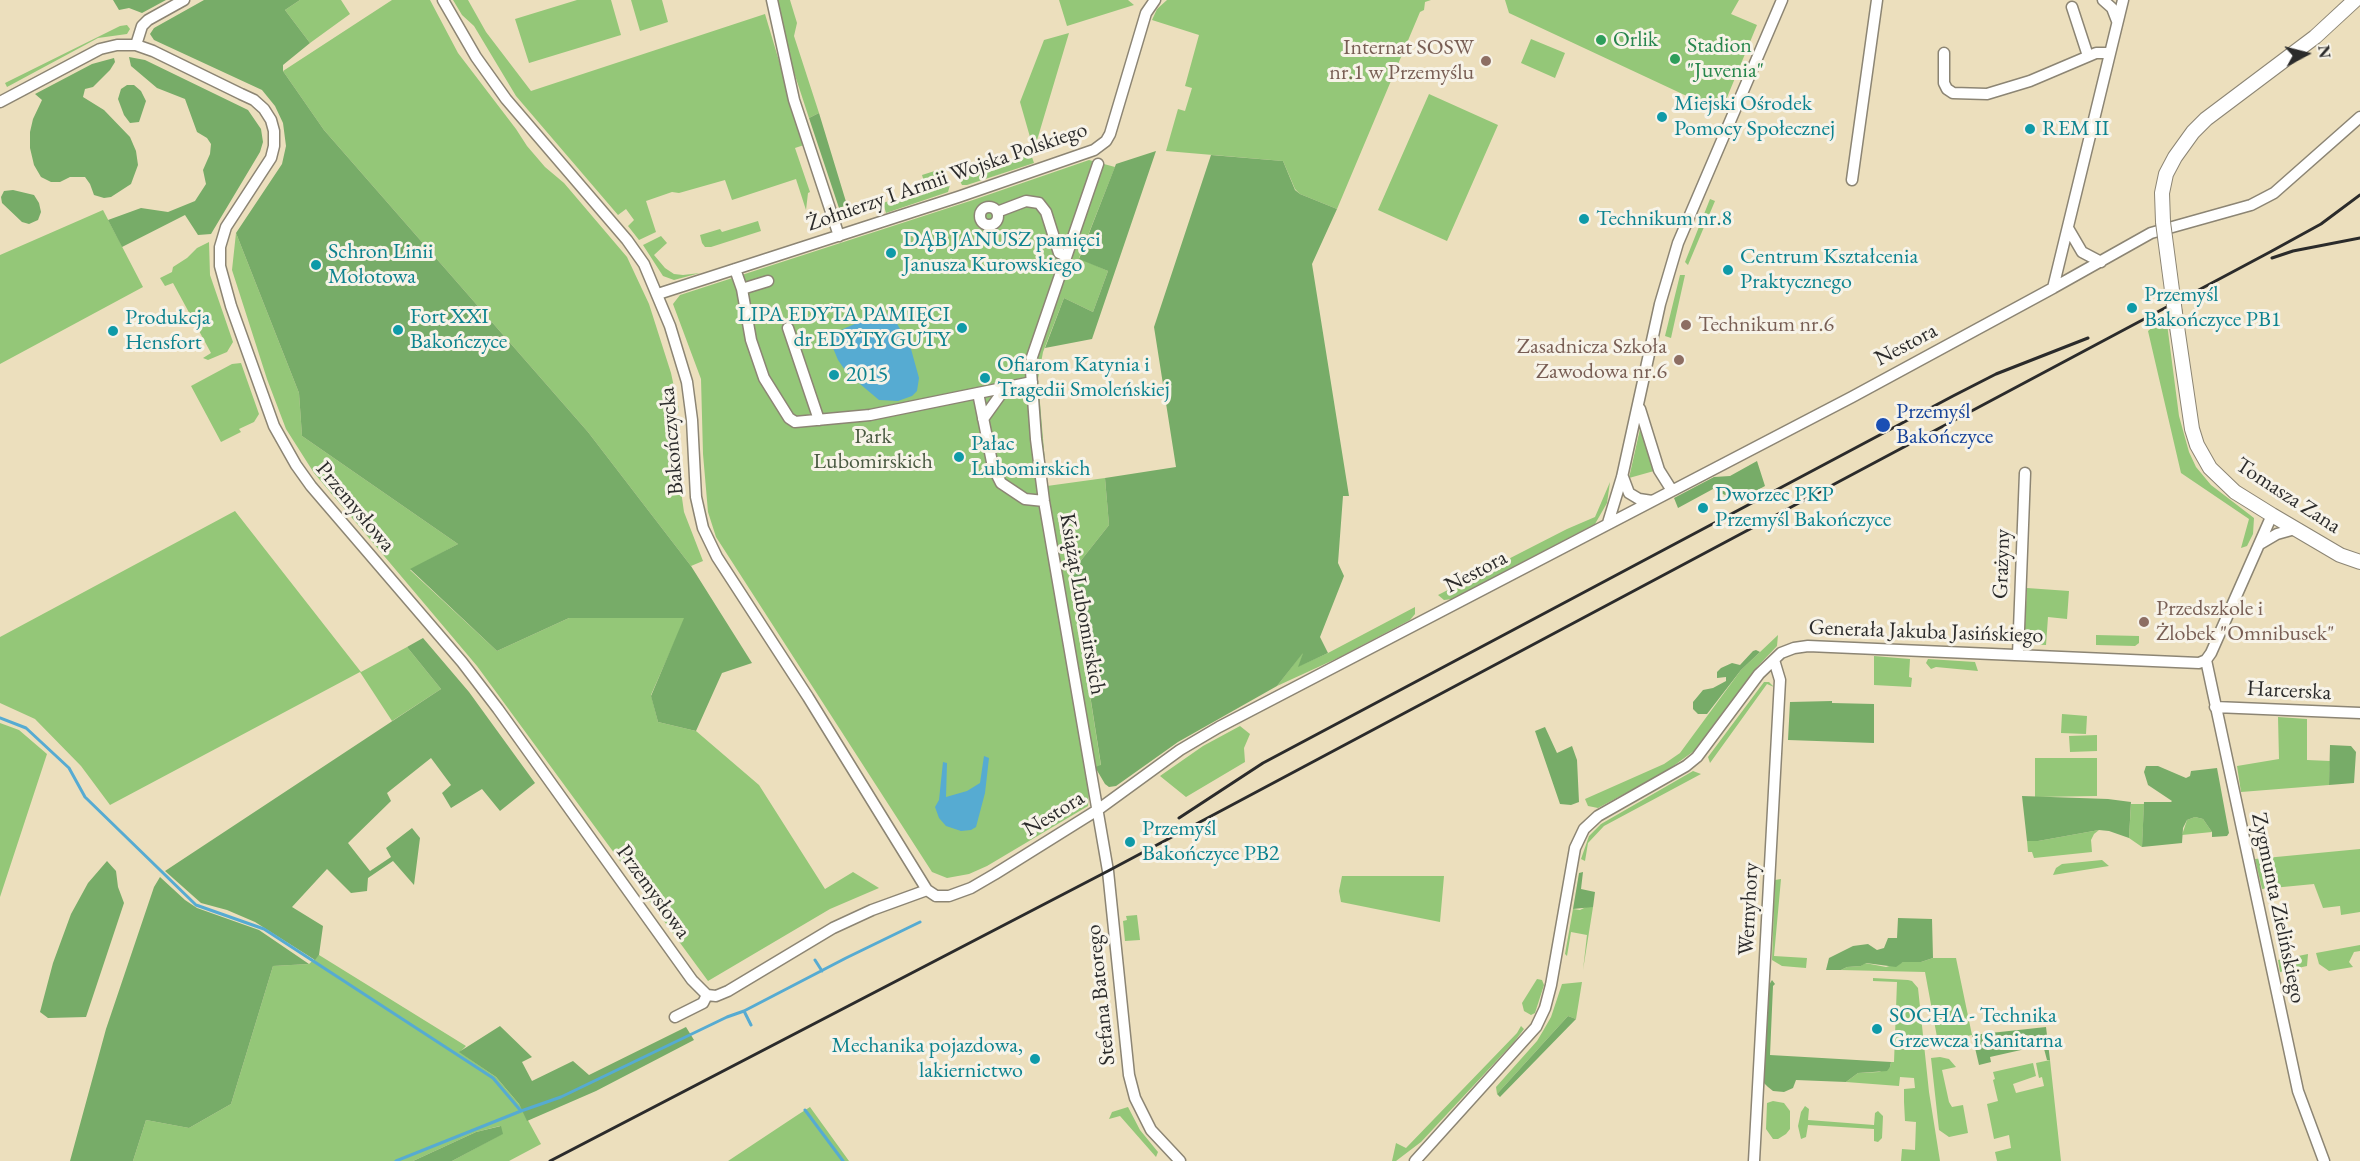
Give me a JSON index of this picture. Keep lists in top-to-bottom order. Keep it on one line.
{"streets":{"main road":["Tomasza Zana"],"street":["Żołnierzy I Armii Wojska Polskiego","Nestora","Bakończycka","Przemysłowa","Grażyny","Książąt Lubomirskich","Generała Jakuba Jasińskiego","Harcerska","Zygmunta Zielińskiego","Wernyhory","Stefana Batorego"]},"crossings":[["Żołnierzy I Armii Wojska Polskiego","Bakończycka"],["Żołnierzy I Armii Wojska Polskiego","Książąt Lubomirskich"],["Nestora","Bakończycka"],["Nestora","Książąt Lubomirskich"],["Nestora","Stefana Batorego"],["Grażyny","Generała Jakuba Jasińskiego"],["Książąt Lubomirskich","Stefana Batorego"],["Generała Jakuba Jasińskiego","Zygmunta Zielińskiego"],["Generała Jakuba Jasińskiego","Wernyhory"],["Harcerska","Zygmunta Zielińskiego"]],"parks":["Park Lubomirskich"],"places":["Orlik","Stadion \"Juvenia\"","Internat SOSW nr.1 w Przemyślu","Miejski Ośrodek Pomocy Społecznej","REM II","Technikum nr.8","DĄB JANUSZ pamięci Janusza Kurowskiego","Schron Linii Mołotowa","Centrum Kształcenia Praktycznego","Przemyśl Bakończyce PB1","Technikum nr.6","LIPA EDYTA PAMIĘCI dr EDYTY GUTY","Fort XXI Bakończyce","Produkcja Hensfort","Zasadnicza Szkoła Zawodowa nr.6","2015","Ofiarom Katynia i Tragedii Smoleńskiej","Przemyśl Bakończyce","Pałac Lubomirskich","Dworzec PKP Przemyśl Bakończyce","Przedszkole i Żlobek \"Omnibusek\"","Przemyśl Bakończyce PB2","SOCHA - Technika Grzewcza i Sanitarna","Mechanika pojazdowa, lakiernictwo"],"north":"right"}
